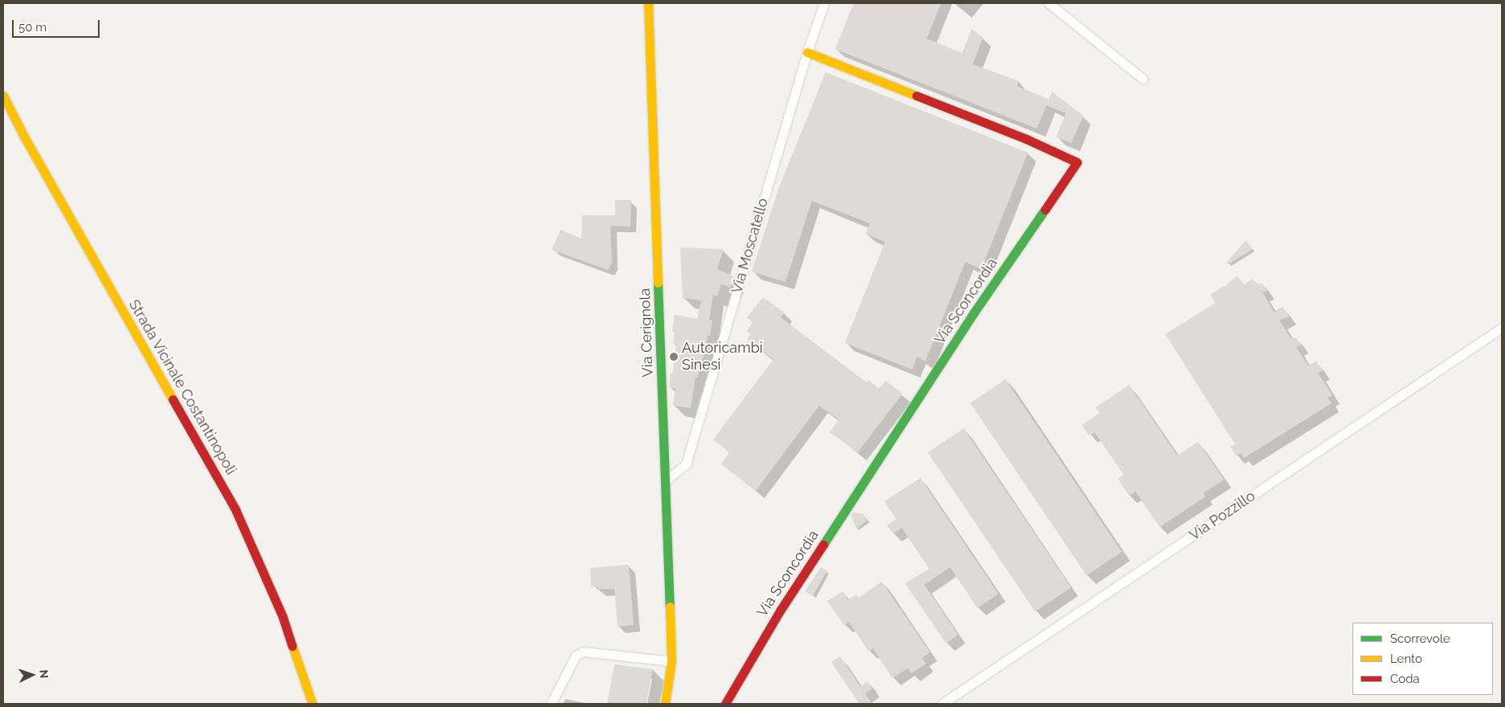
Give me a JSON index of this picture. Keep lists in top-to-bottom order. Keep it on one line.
{"streets":{"street":["Via Moscatello","Via Sconcordia","Via Cerignola","Strada Vicinale Costantinopoli","Via Pozzillo"]},"crossings":[["Via Moscatello","Via Sconcordia"],["Via Moscatello","Via Cerignola"]],"places":["Autoricambi Sinesi"],"legend":["Scorrevole","Lento","Coda"],"scale_bar":"50 m","north":"right"}
